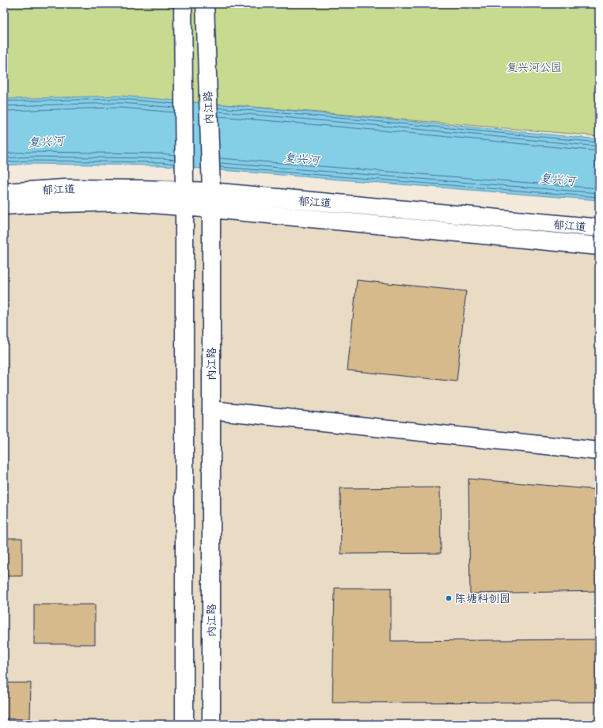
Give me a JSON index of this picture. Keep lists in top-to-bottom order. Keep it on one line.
{"streets":{"main road":["内江路","郁江道"]},"crossings":[["内江路","郁江道"]],"water":["复兴河"],"parks":["复兴河公园"],"places":["陈塘科创园"]}
